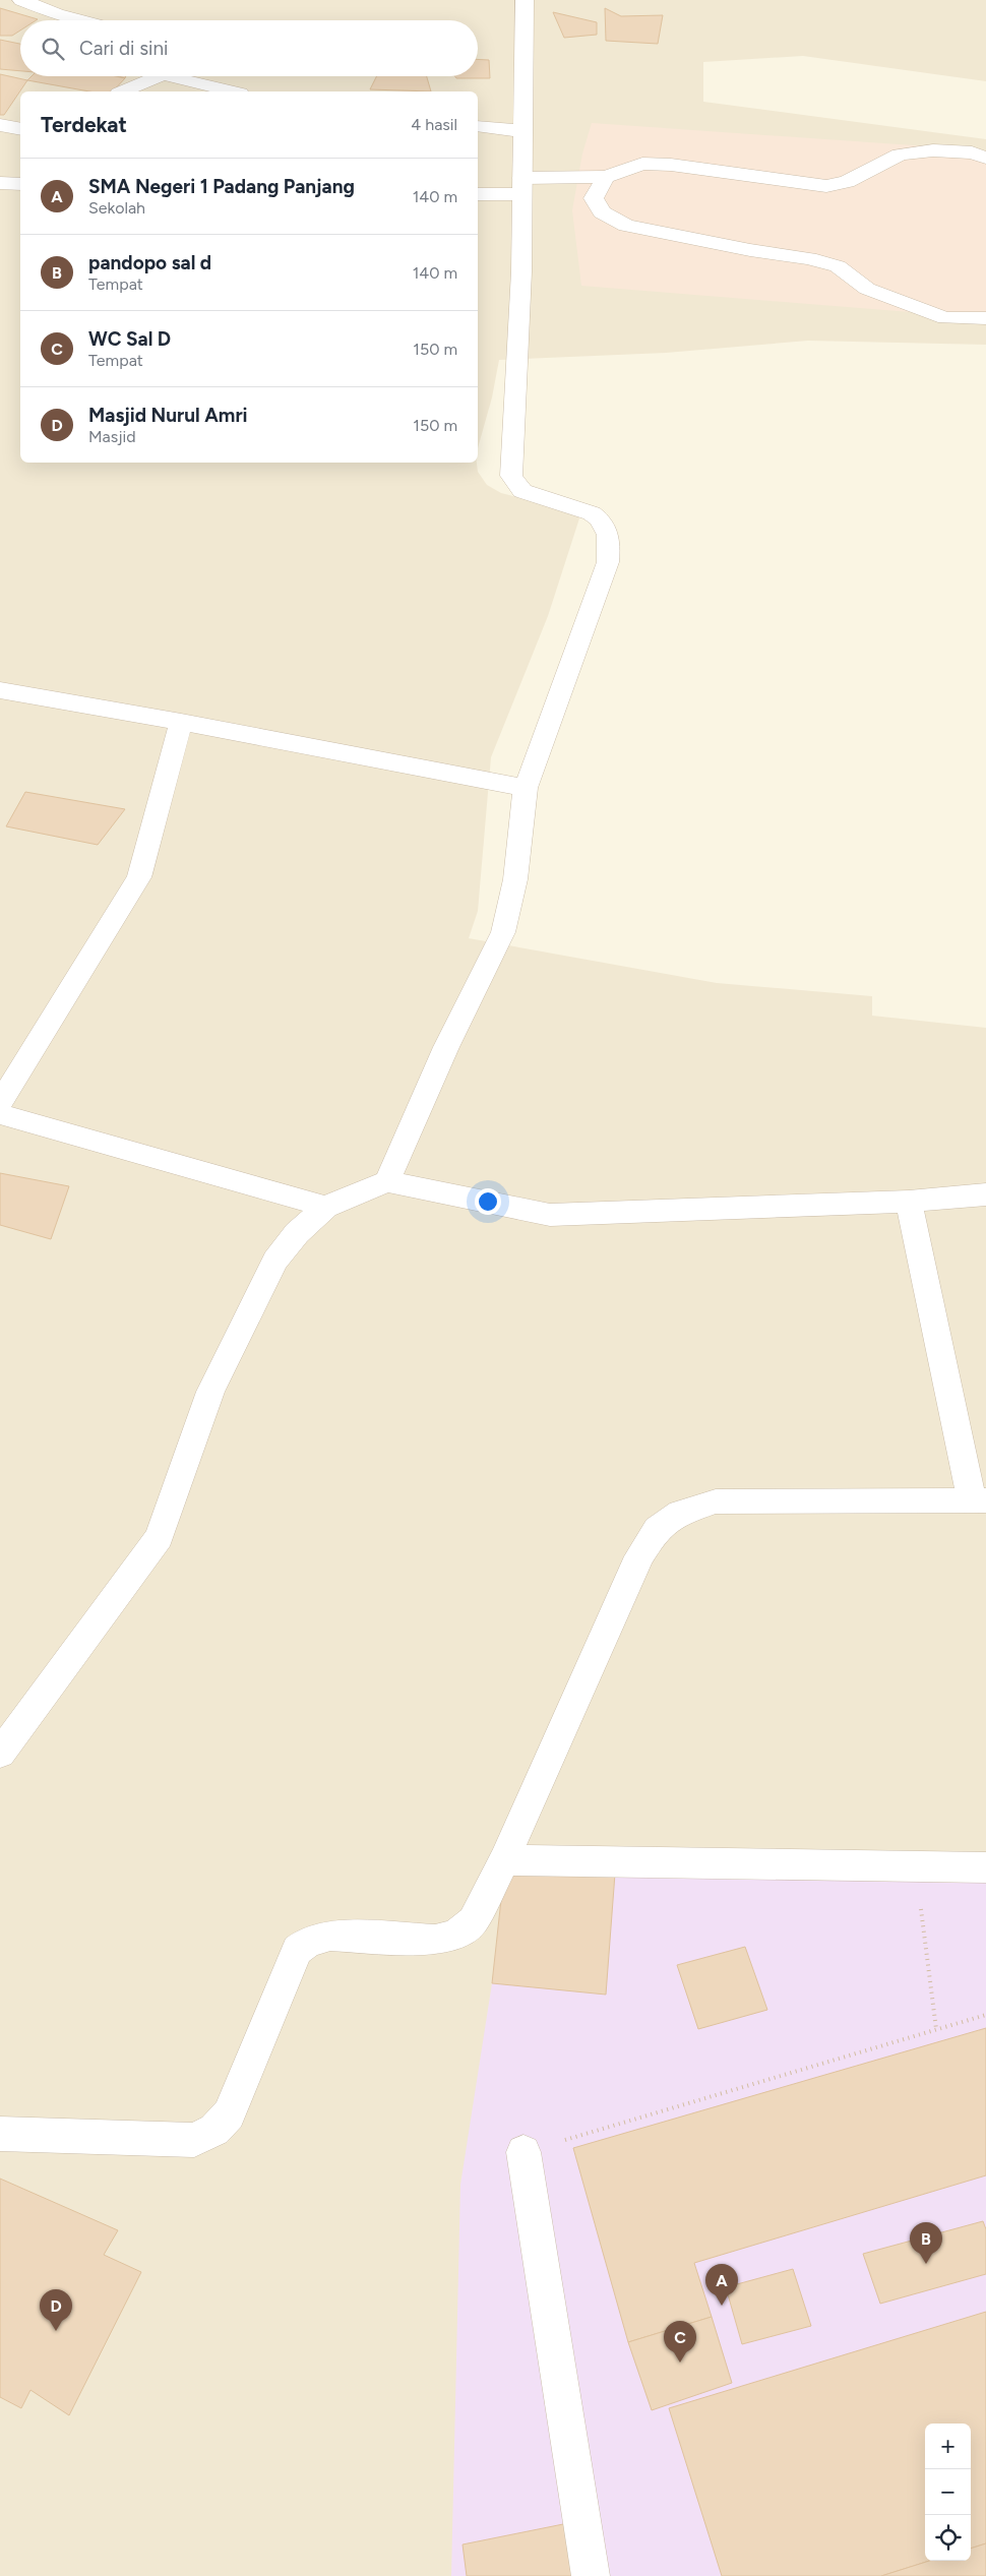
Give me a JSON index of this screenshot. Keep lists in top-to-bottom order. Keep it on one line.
{"page":{"search":"Cari di sini","heading":["Terdekat","4 hasil"],"list":[{"mark":"A","name":"SMA Negeri 1 Padang Panjang","note":"Sekolah","value":"140 m"},{"mark":"B","name":"pandopo sal d","note":"Tempat","value":"140 m"},{"mark":"C","name":"WC Sal D","note":"Tempat","value":"150 m"},{"mark":"D","name":"Masjid Nurul Amri","note":"Masjid","value":"150 m"}],"pins":["B","A","D","C"],"map_buttons":["+","−"]}}
